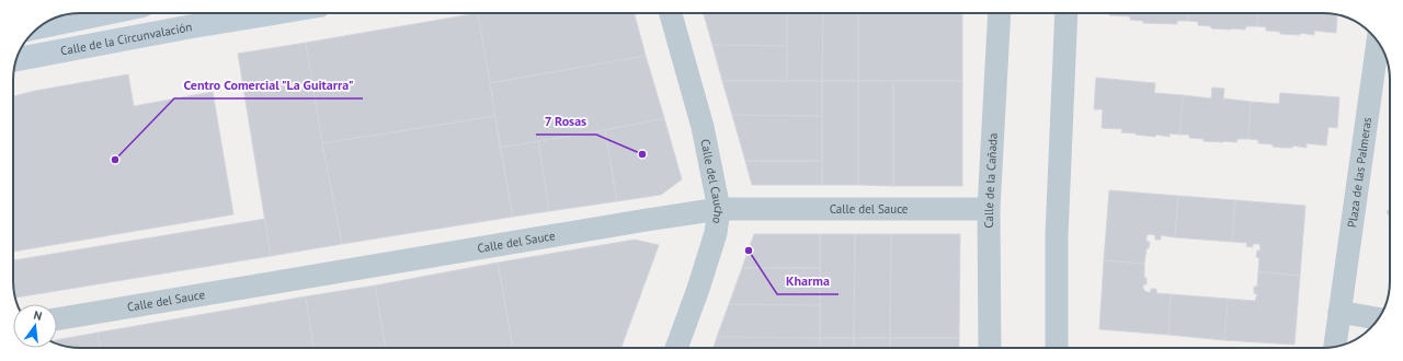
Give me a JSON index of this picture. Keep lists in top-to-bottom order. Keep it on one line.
{"streets":{"street":["Calle de la Circunvalación","Plaza de las Palmeras","Calle de la Cañada","Calle del Caucho","Calle del Sauce"]},"crossings":[["Calle de la Cañada","Calle del Sauce"],["Calle del Caucho","Calle del Sauce"]],"places":["7 Rosas","Centro Comercial \"La Guitarra\"","Kharma"],"north":"top"}
